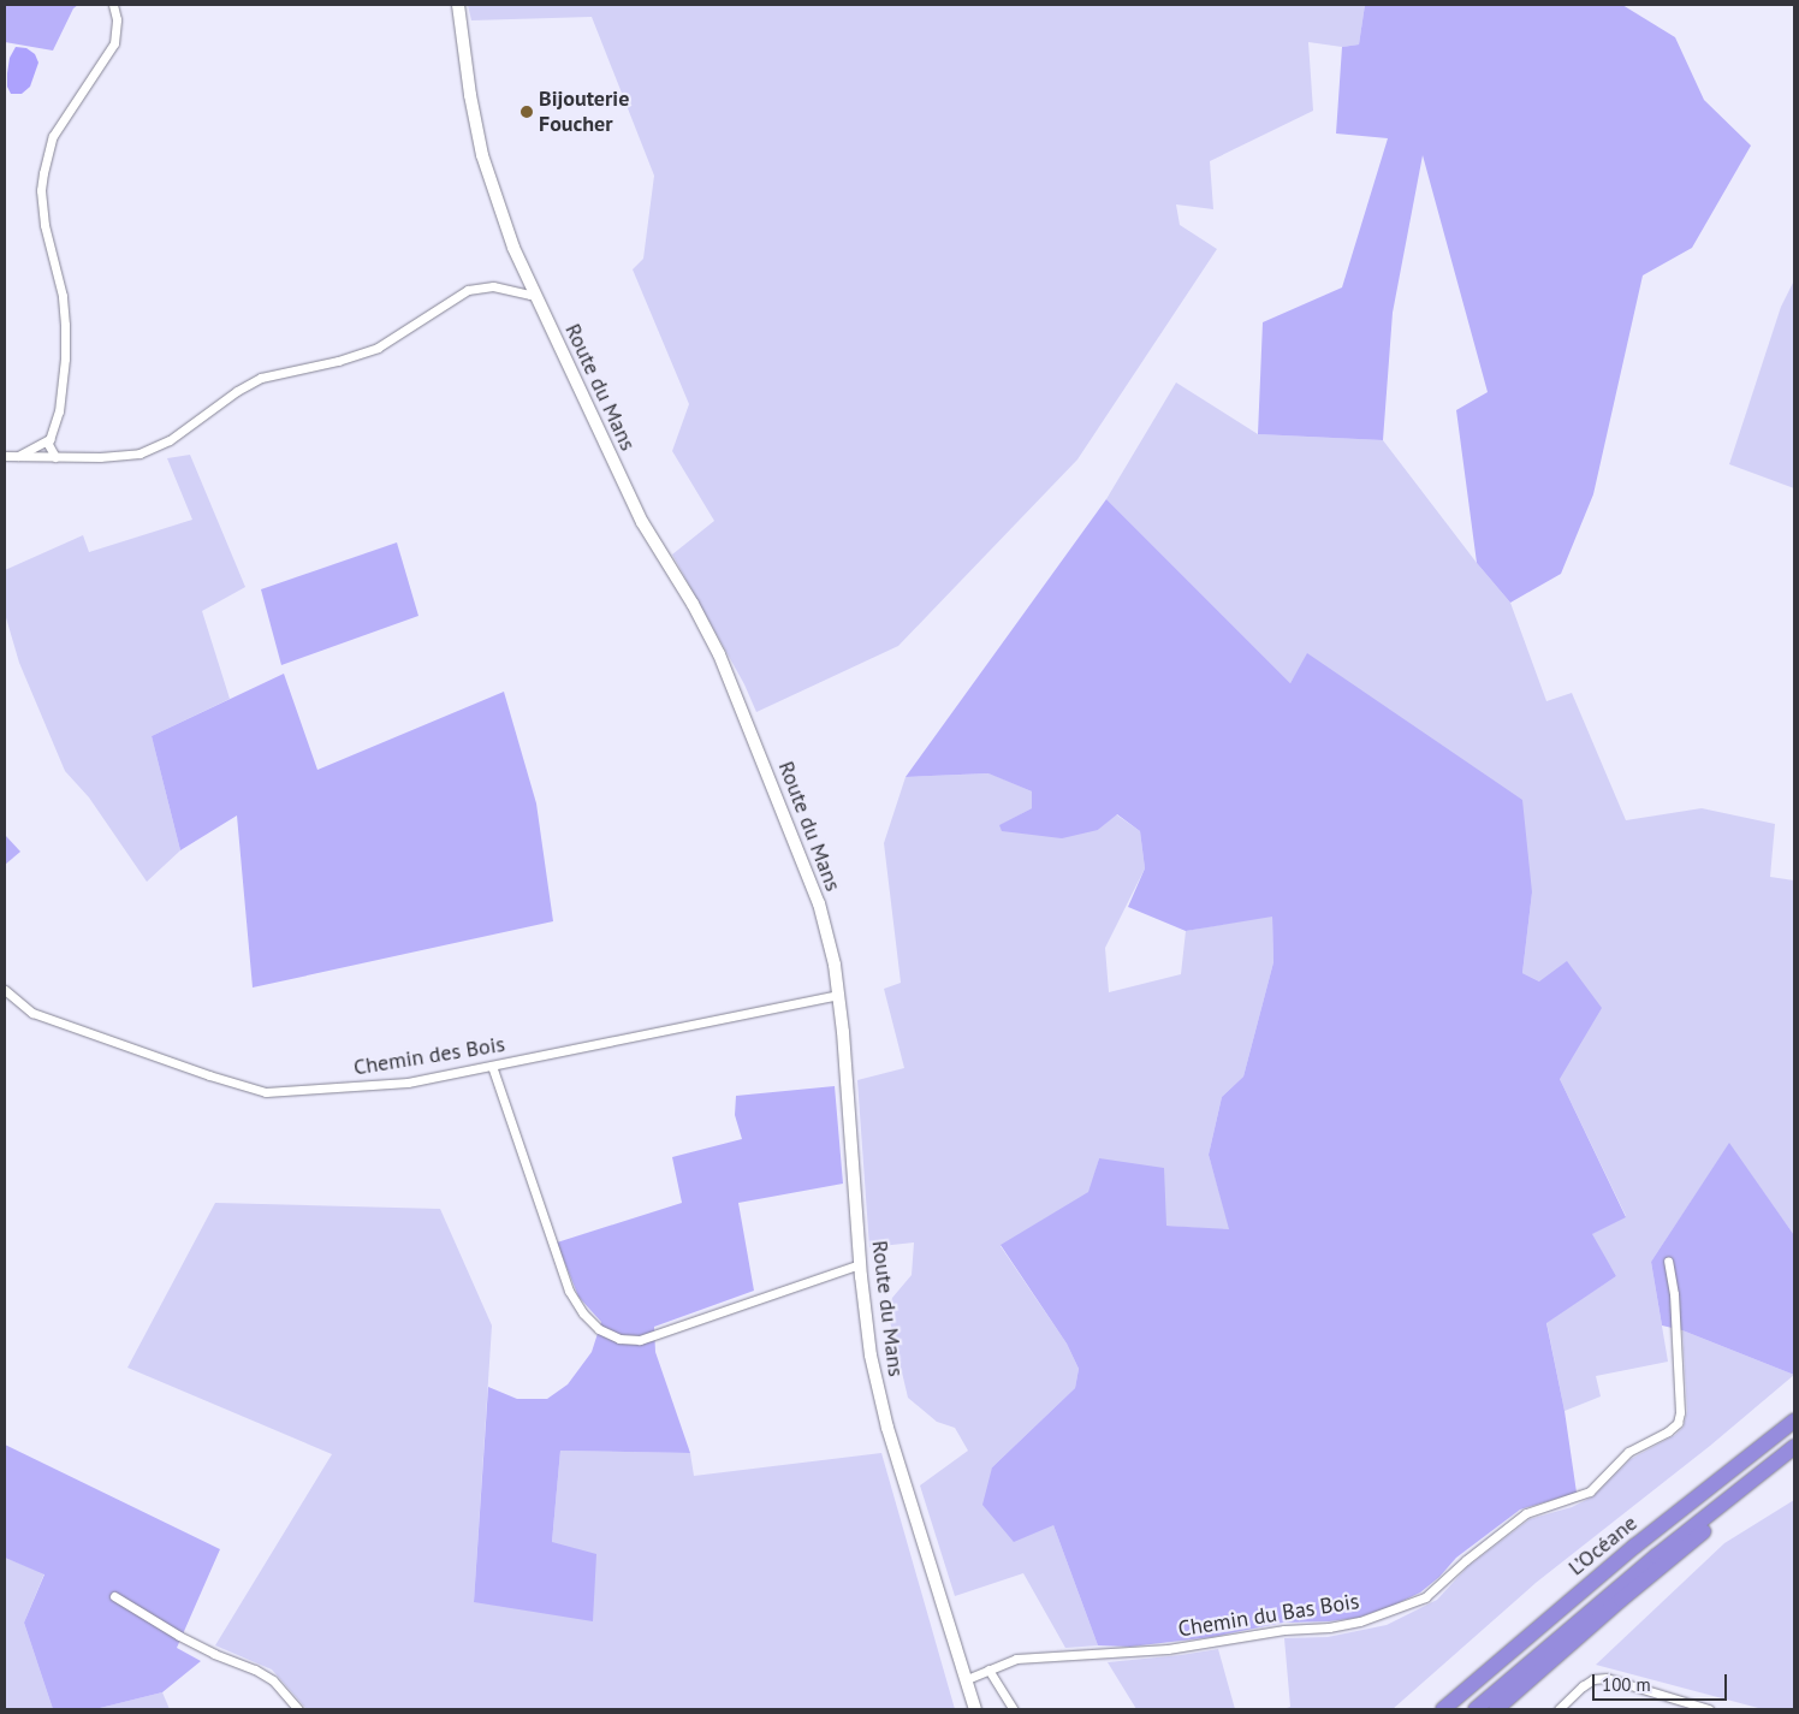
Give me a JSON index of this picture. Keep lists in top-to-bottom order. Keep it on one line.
{"streets":{"highway":["L’Océane"],"street":["Route du Mans","Chemin des Bois","Chemin du Bas Bois"]},"crossings":[["Route du Mans","Chemin des Bois"],["Route du Mans","Chemin du Bas Bois"]],"places":["Bijouterie Foucher"],"scale_bar":"100 m"}
